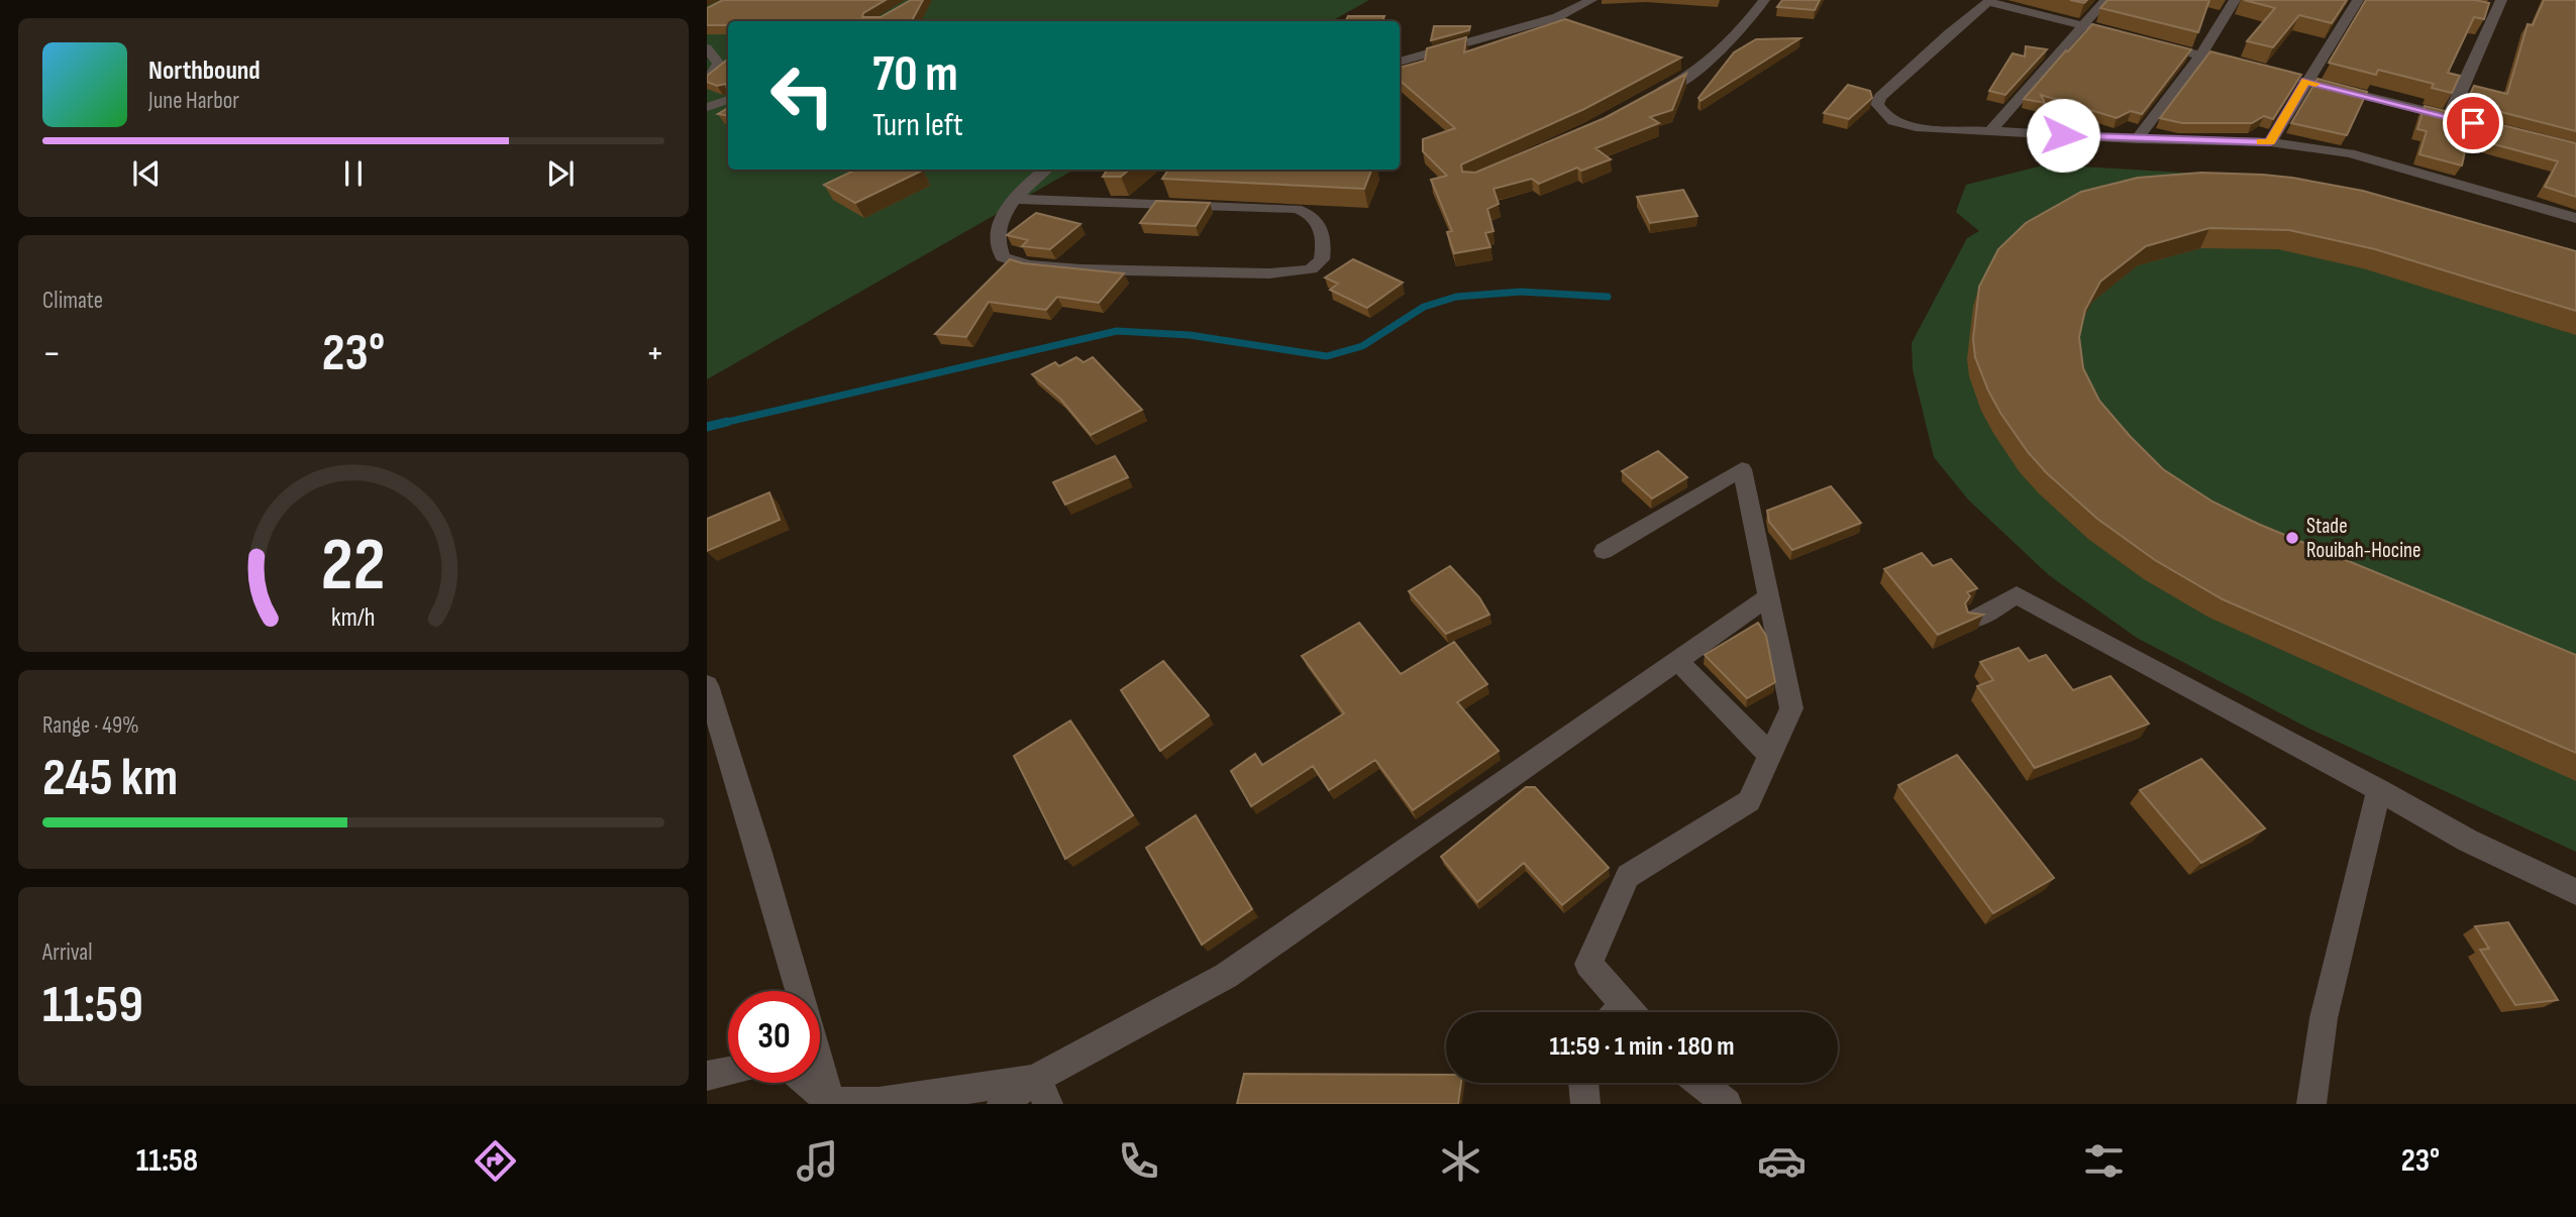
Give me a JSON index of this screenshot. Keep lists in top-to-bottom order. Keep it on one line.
{"places":["Stade Rouibah-Hocine"],"page":{"turn":["70 m","Turn left"],"song":["Northbound","June Harbor"],"tile":["Climate",["Range · 49%","245 km"],["Arrival","11:59"]],"heat":["−","23°","+"],"limit":"30","trip":"11:59 · 1 min · 180 m","tabs":["11:58","23°"],"gauge":["22","km/h"]}}
